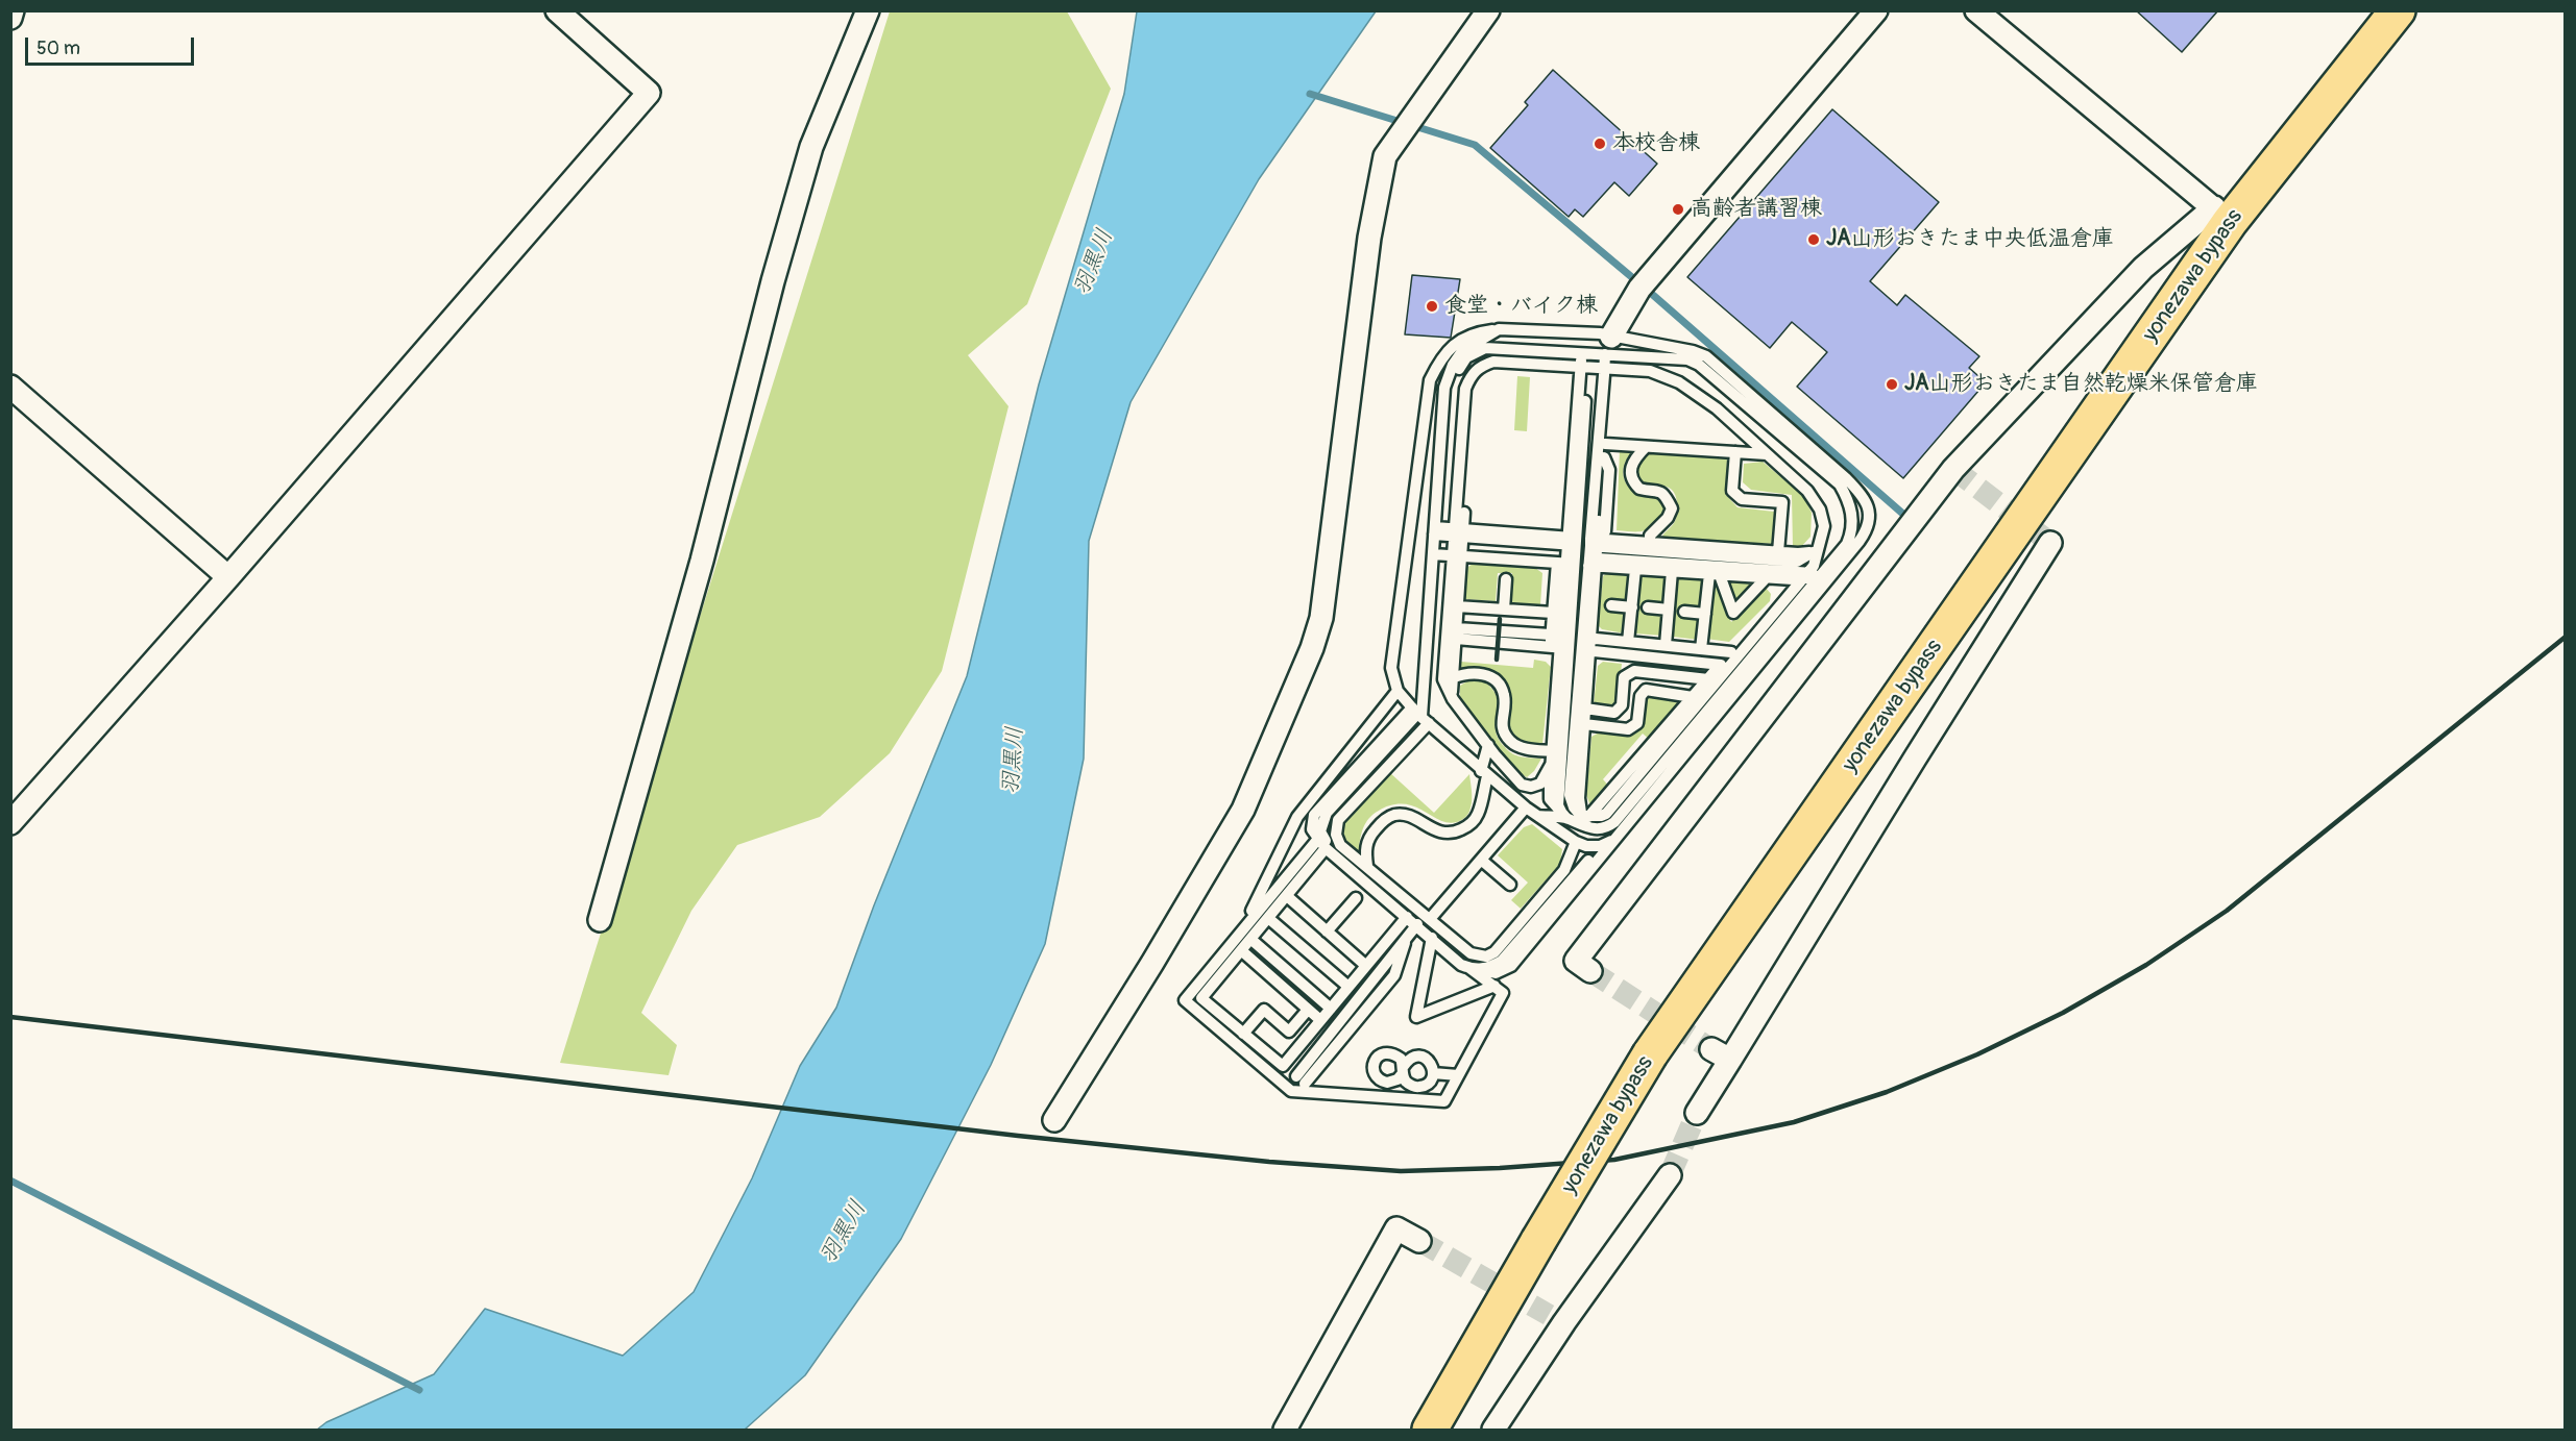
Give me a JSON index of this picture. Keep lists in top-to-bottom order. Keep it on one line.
{"streets":{"highway":["yonezawa bypass"]},"water":["羽黒川"],"places":["本校舎棟","高齢者講習棟","JA山形おきたま中央低温倉庫","食堂・バイク棟","JA山形おきたま自然乾燥米保管倉庫"],"scale_bar":"50 m"}
